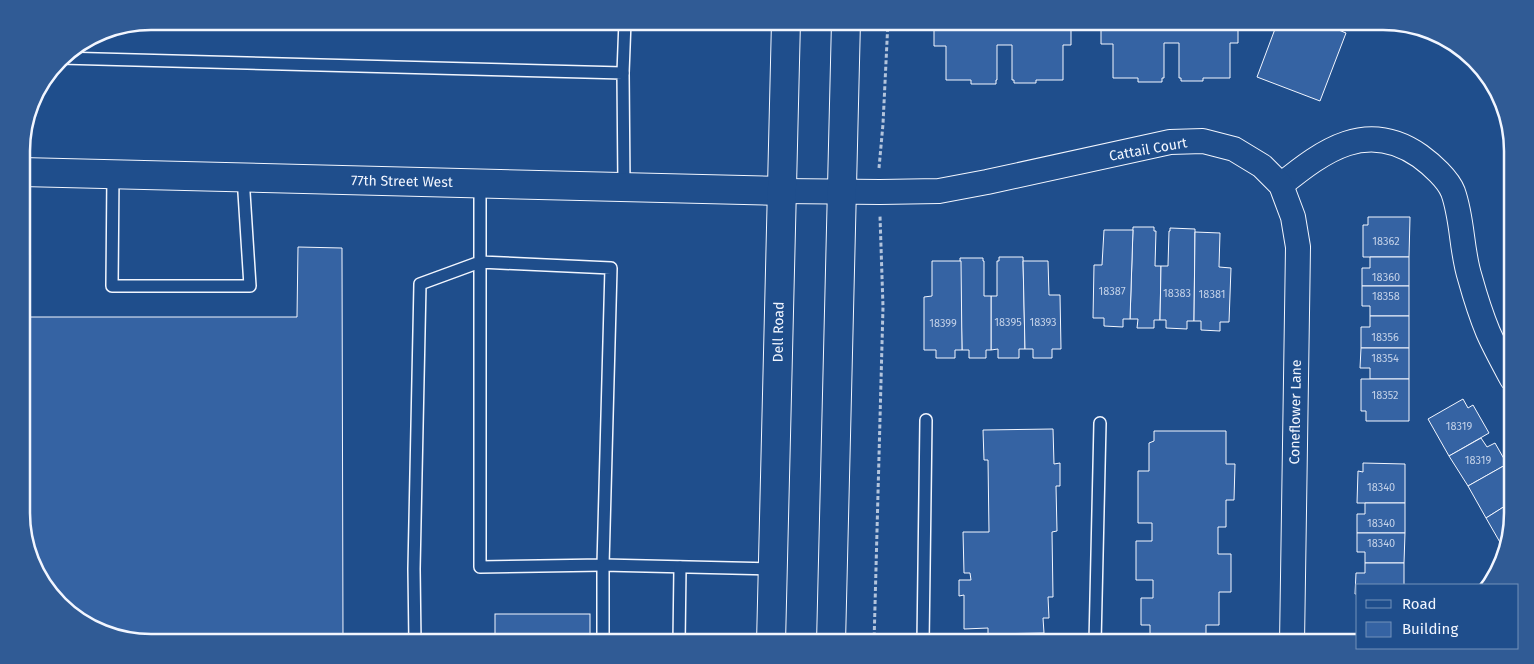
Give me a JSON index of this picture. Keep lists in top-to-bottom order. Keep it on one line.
{"streets":{"street":["Cattail Court","77th Street West","Dell Road","Coneflower Lane"]},"crossings":[["Cattail Court","77th Street West"],["Cattail Court","Dell Road"],["Cattail Court","Coneflower Lane"],["77th Street West","Dell Road"]],"house_numbers":["18362","18360","18387","18383","18381","18358","18395","18393","18399","18356","18354","18352","18319","18319","18340","18340","18340"],"legend":["Road","Building"]}
